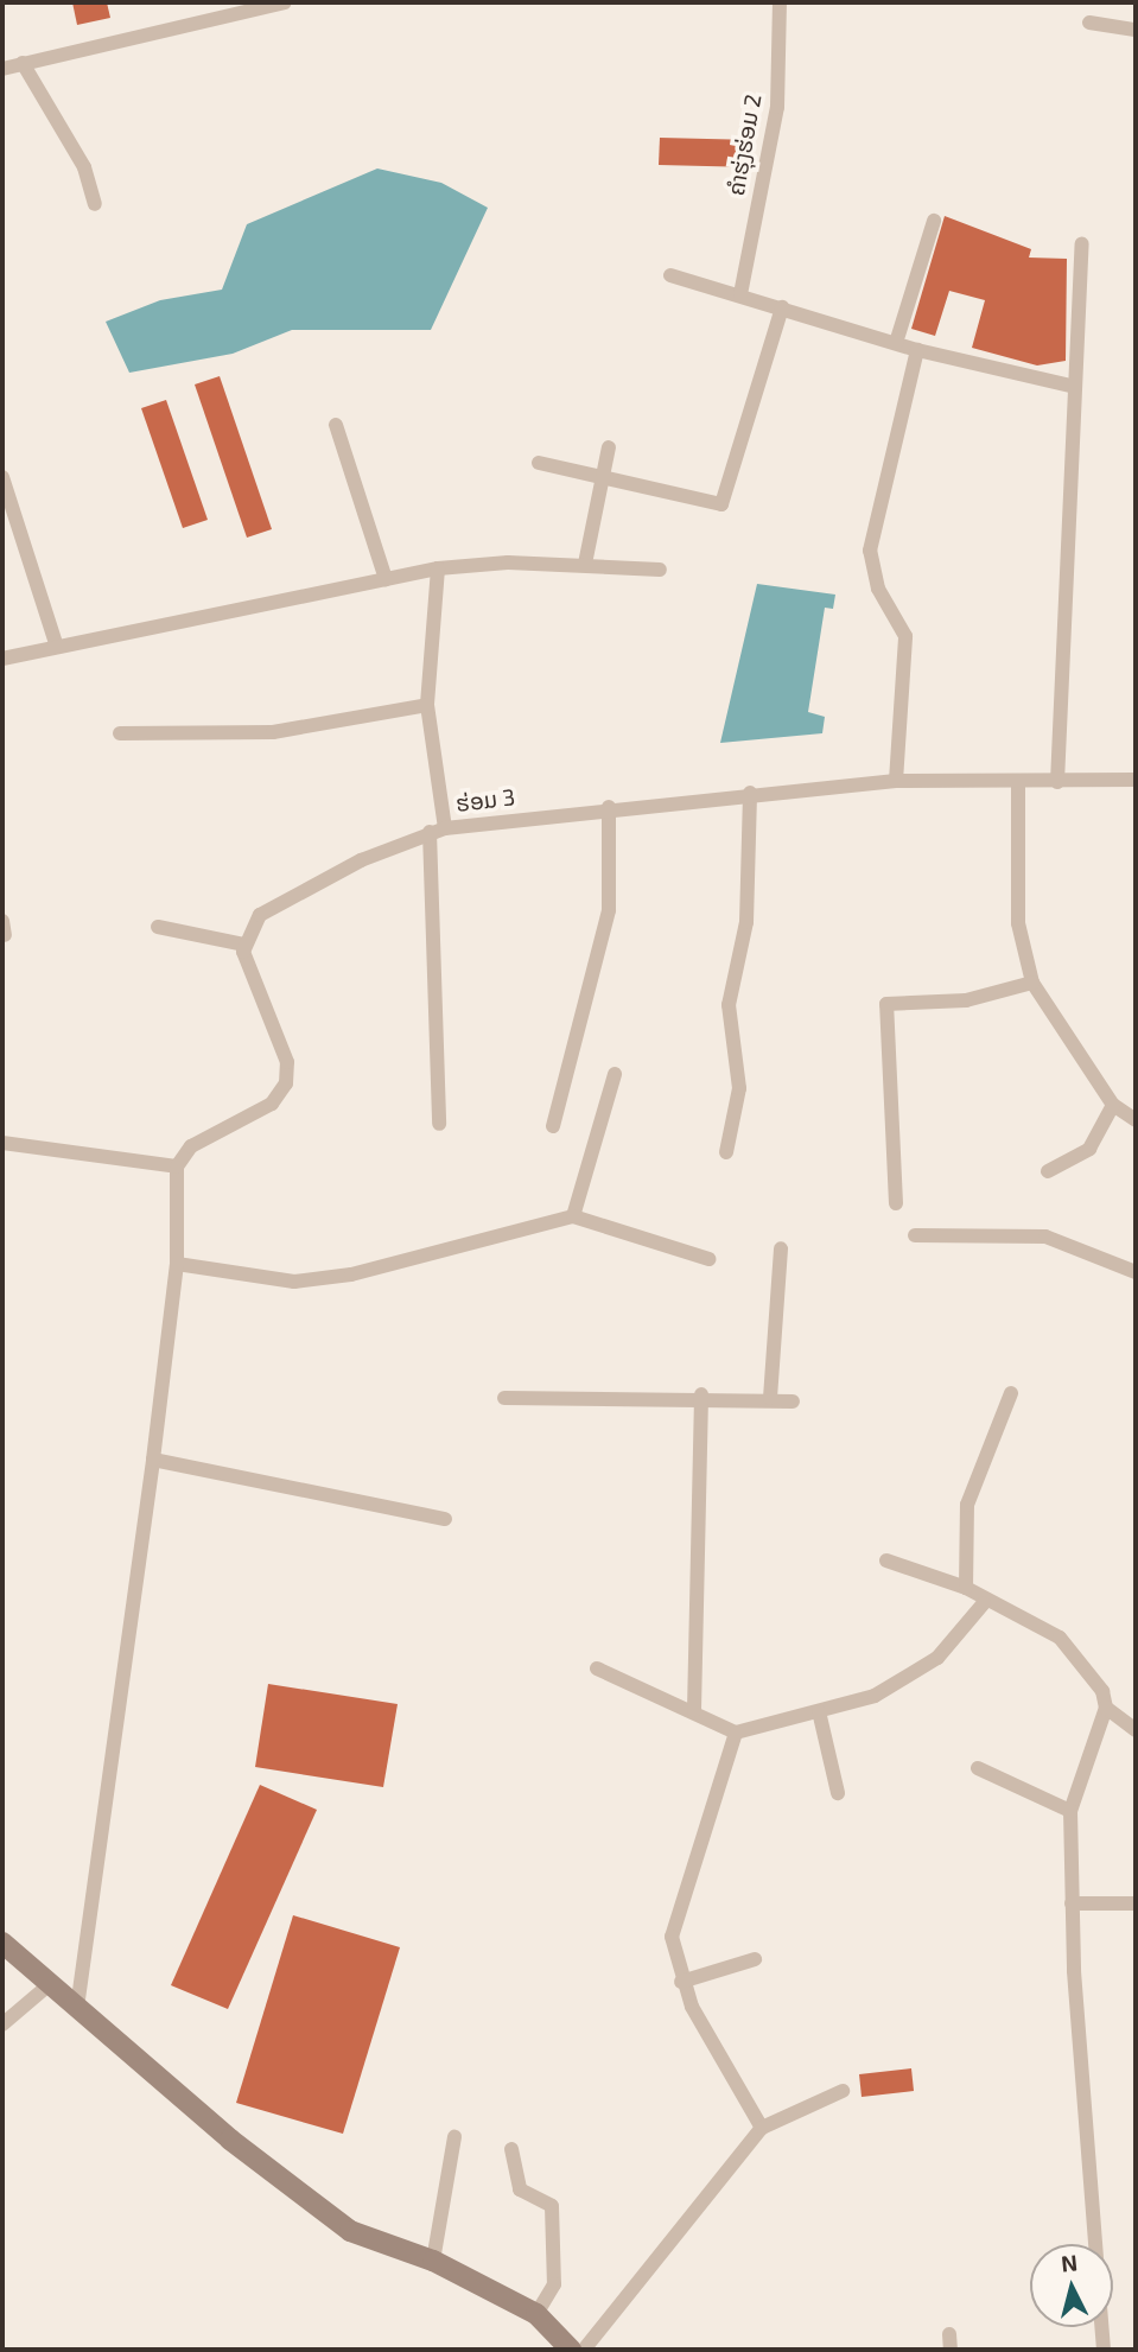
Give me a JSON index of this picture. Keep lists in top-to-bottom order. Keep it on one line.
{"streets":{"street":["ຄໍາຮຸ່ງຮ່ອມ 2","ຮ່ອມ 3"]},"north":"top"}
